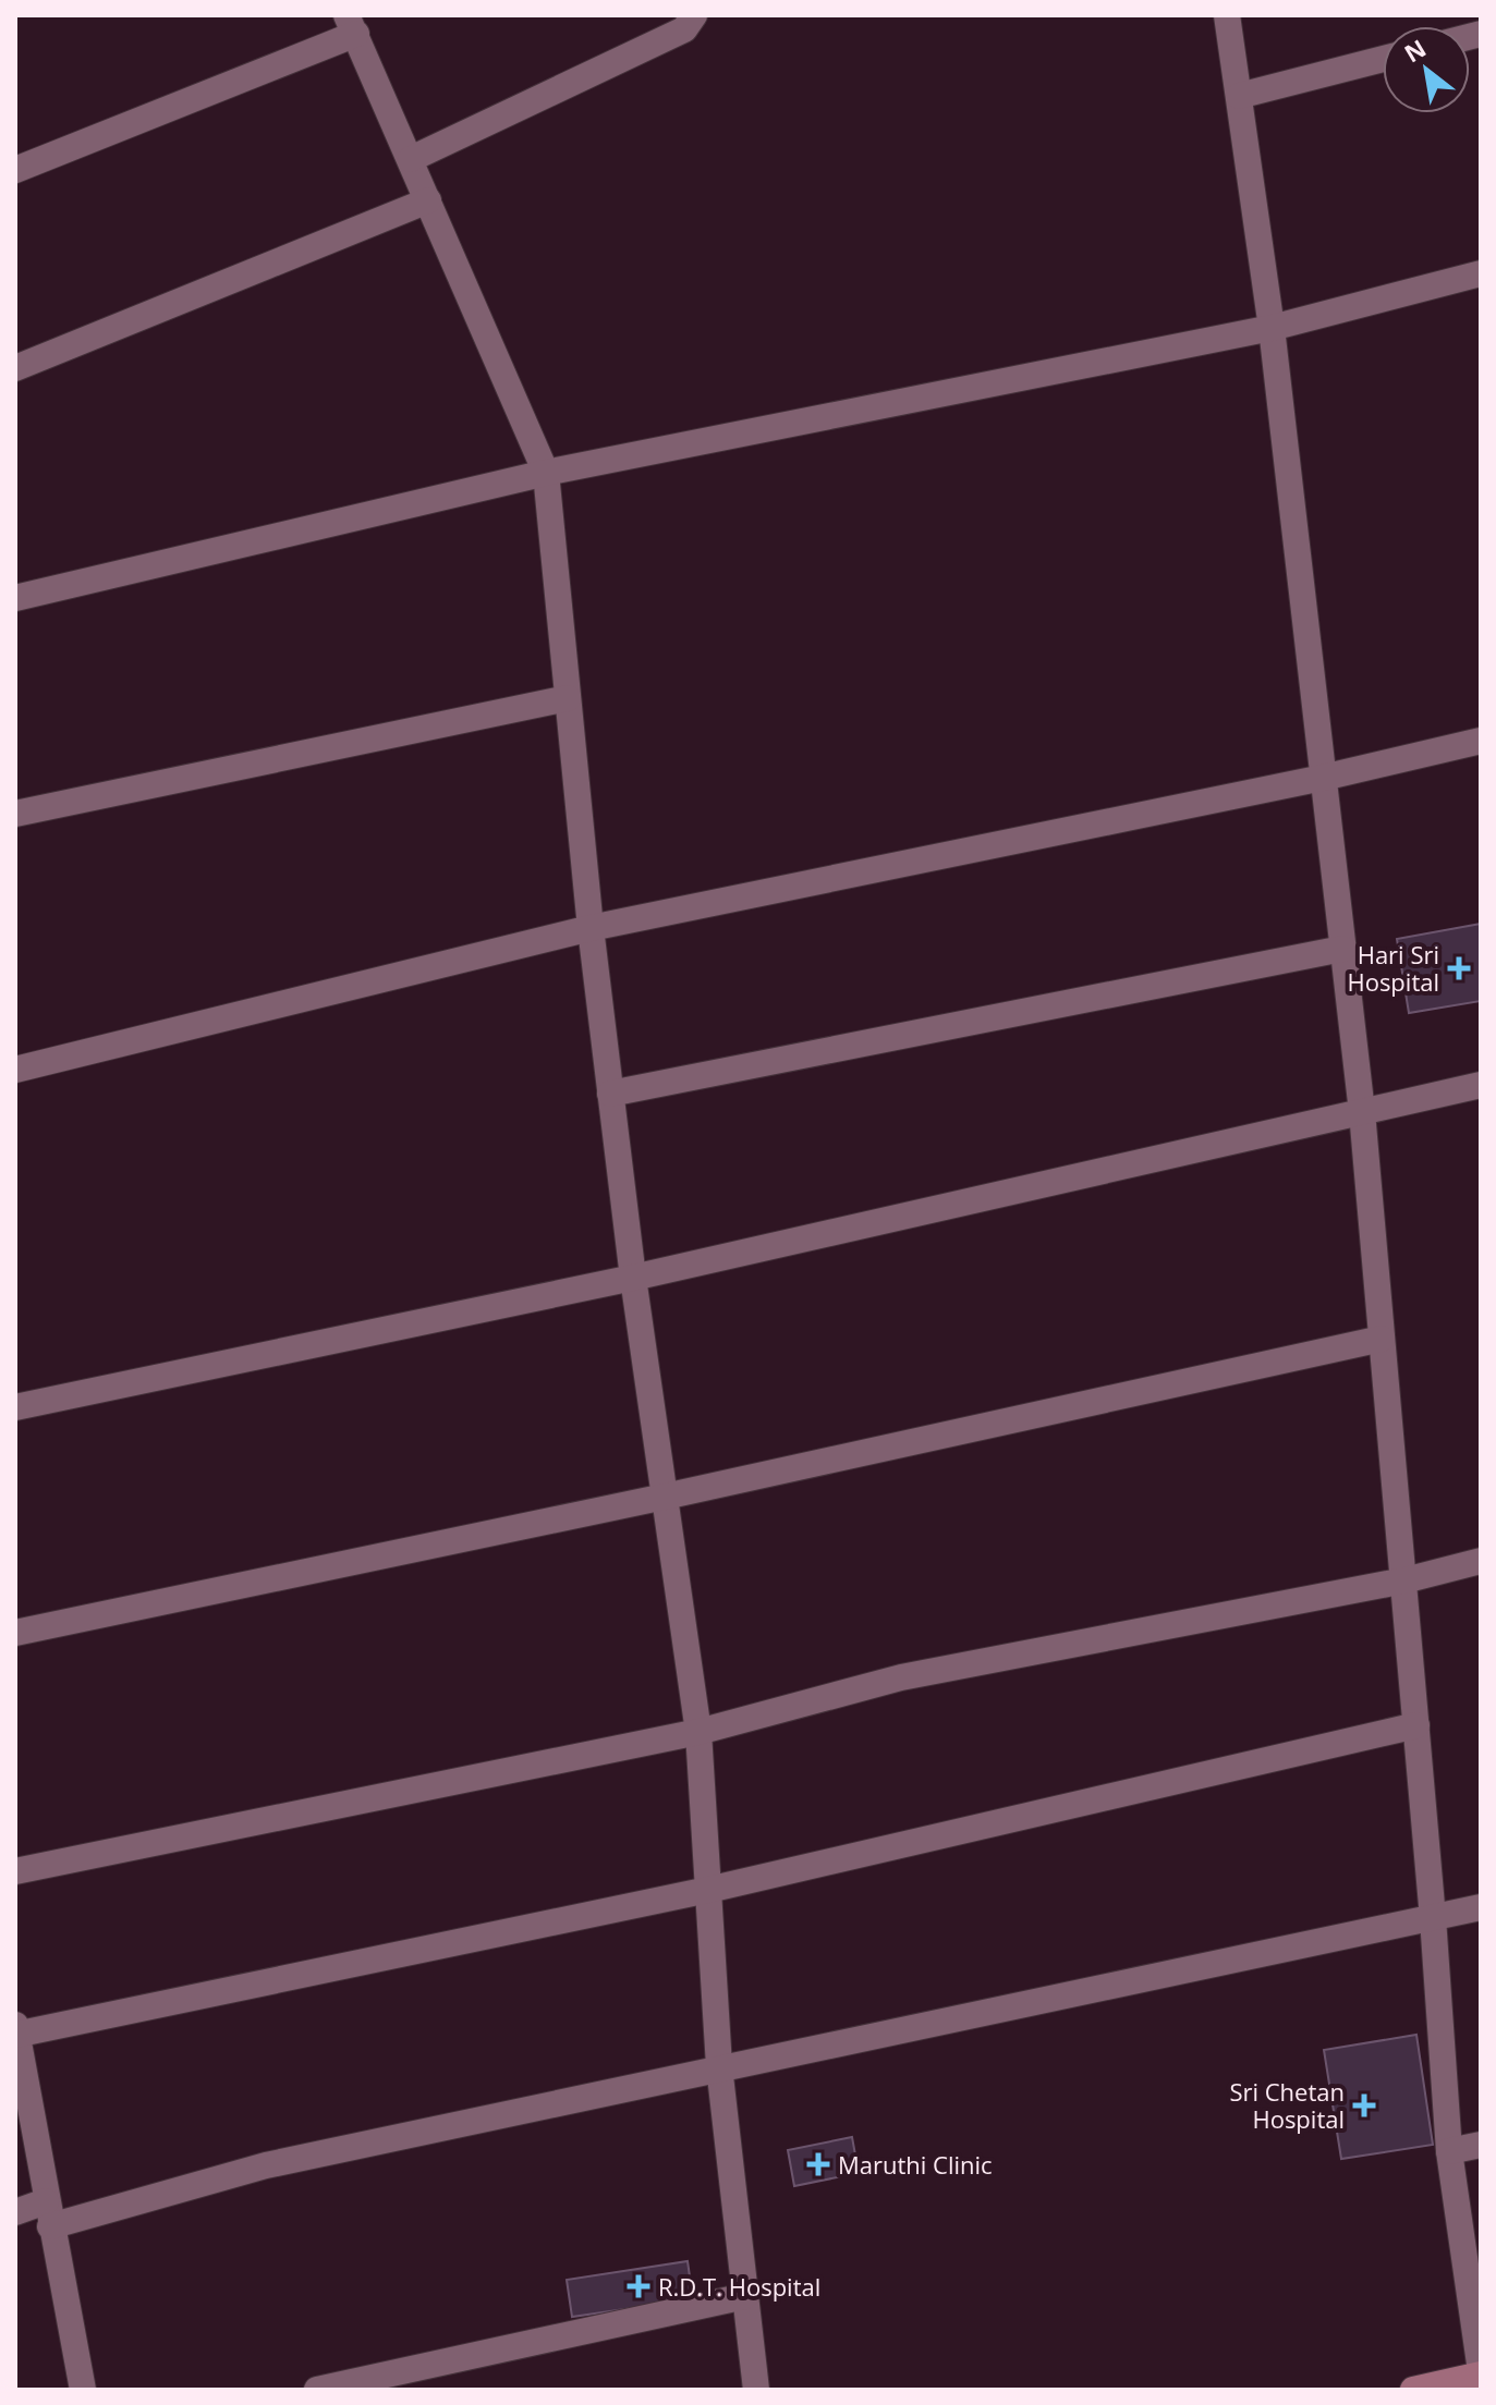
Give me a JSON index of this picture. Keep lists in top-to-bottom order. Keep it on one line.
{"places":{"health":["Hari Sri Hospital","Sri Chetan Hospital","Maruthi Clinic","R.D.T. Hospital"]},"north":"top left"}
